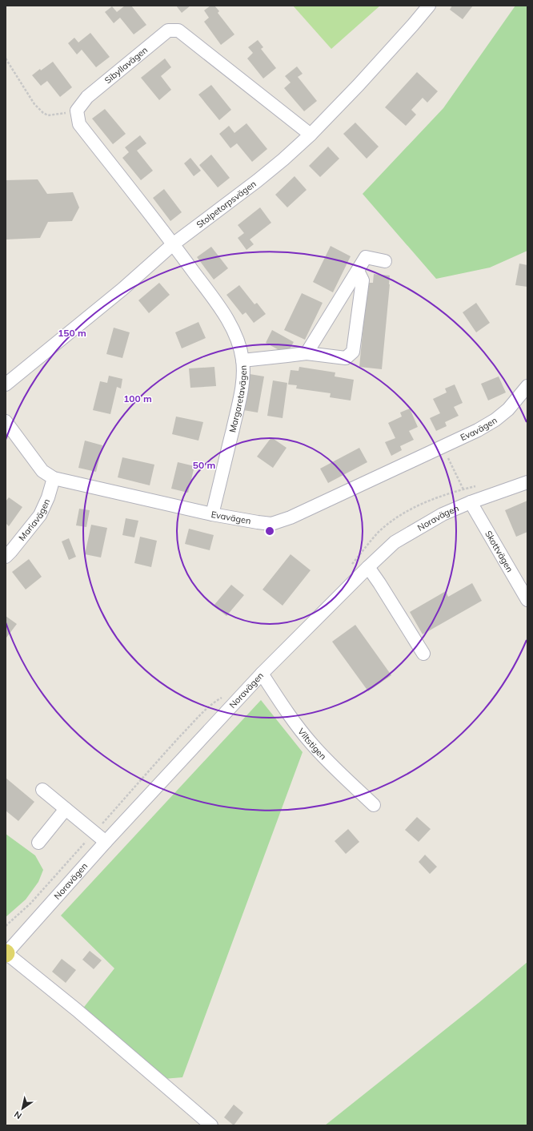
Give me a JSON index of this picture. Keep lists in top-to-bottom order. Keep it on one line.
{"streets":{"street":["Sibyllavägen","Stolpetorpsvägen","Margaretavägen","Evavägen","Noravägen","Mariavägen","Skottvägen","Viltstigen"]},"crossings":[["Sibyllavägen","Stolpetorpsvägen"],["Stolpetorpsvägen","Margaretavägen"],["Margaretavägen","Evavägen"],["Evavägen","Mariavägen"],["Noravägen","Skottvägen"],["Noravägen","Viltstigen"]],"north":"bottom left","rings":["150 m","100 m","50 m"]}
